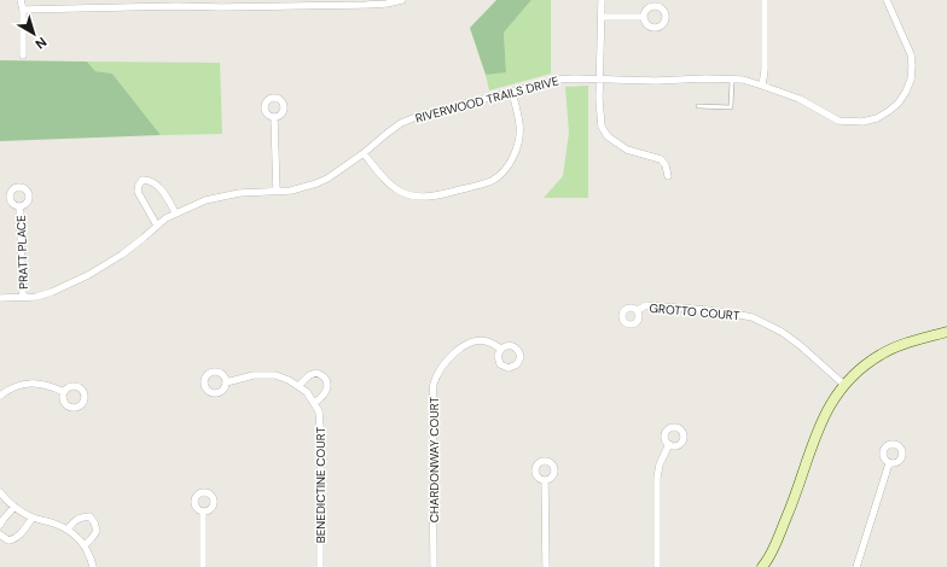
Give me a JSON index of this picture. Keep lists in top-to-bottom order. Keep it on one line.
{"streets":{"street":["RIVERWOOD TRAILS DRIVE","PRATT PLACE","GROTTO COURT","CHARDONWAY COURT","BENEDICTINE COURT"]},"crossings":[["RIVERWOOD TRAILS DRIVE","PRATT PLACE"]],"north":"bottom right"}
